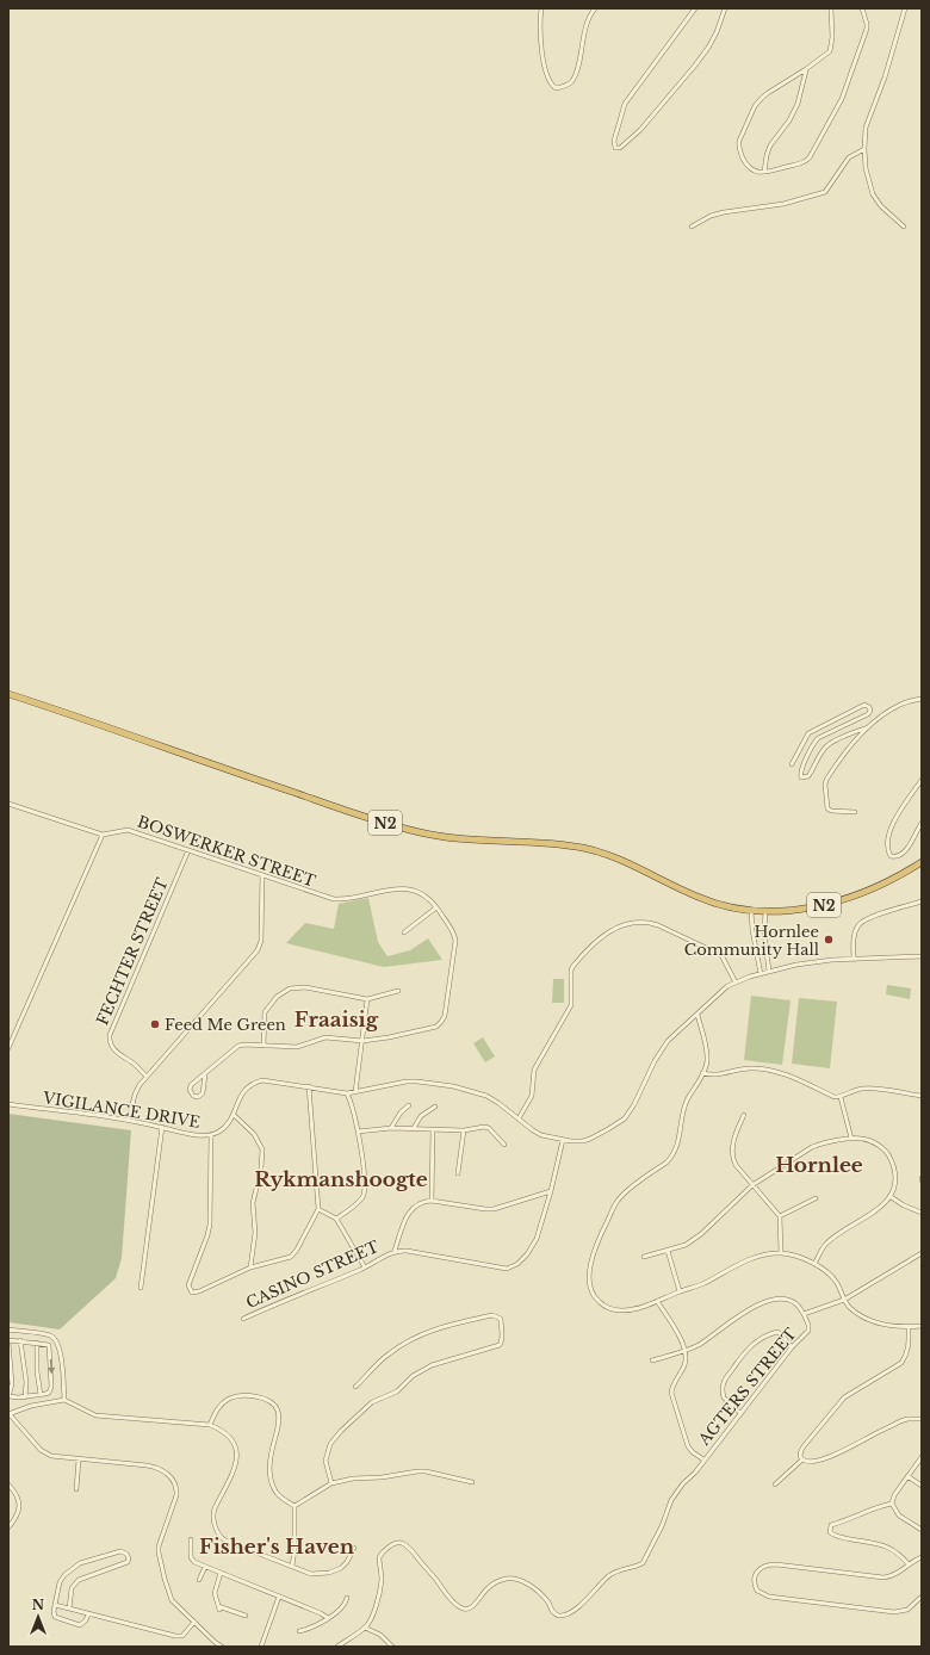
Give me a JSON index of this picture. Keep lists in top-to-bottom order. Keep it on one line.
{"streets":{"highway":["N2"],"street":["BOSWERKER STREET","FECHTER STREET","VIGILANCE DRIVE","CASINO STREET","AGTERS STREET"]},"crossings":[["BOSWERKER STREET","FECHTER STREET"]],"districts":["Fraaisig","Hornlee","Rykmanshoogte","Fisher's Haven"],"places":["Hornlee Community Hall","Feed Me Green"],"north":"top"}
